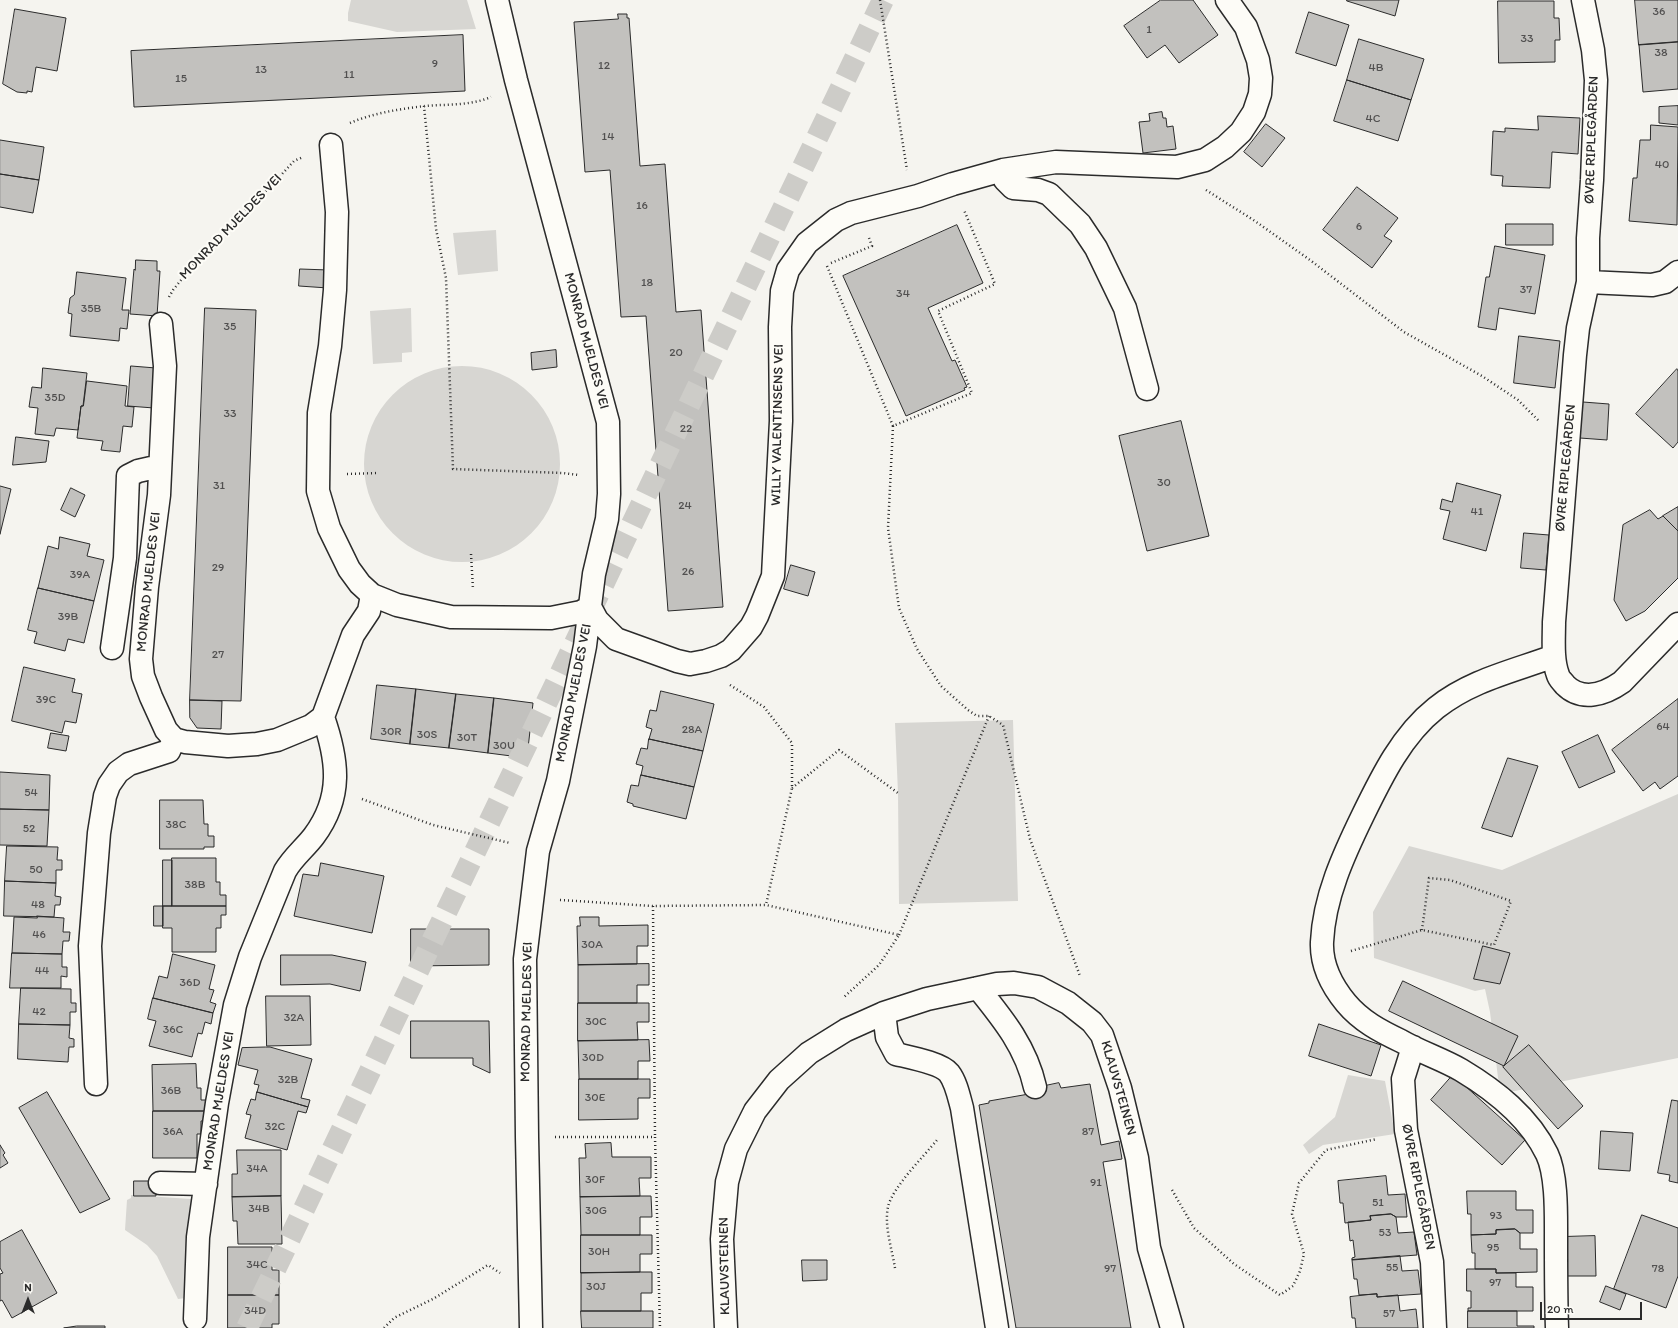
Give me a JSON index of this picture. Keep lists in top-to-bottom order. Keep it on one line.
{"streets":{"street":["ØVRE RIPLEGÅRDEN","MONRAD MJELDES VEI","WILLY VALENTINSENS VEI","KLAUVSTEINEN"]},"house_numbers":["36","1","33","38","9","12","4B","13","11","15","4C","14","40","16","6","18","37","34","35B","35","20","35D","33","22","30","31","24","41","29","26","39A","39B","27","39C","64","28A","30R","30S","30T","30U","54","38C","52","50","38B","48","46","30A","44","36D","42","32A","30C","36C","30D","32B","36B","30E","32C","36A","87","34A","30F","91","51","34B","30G","93","53","95","30H","34C","55","97","78","97","30J","34D","57"],"scale_bar":"20 m","north":"top"}
